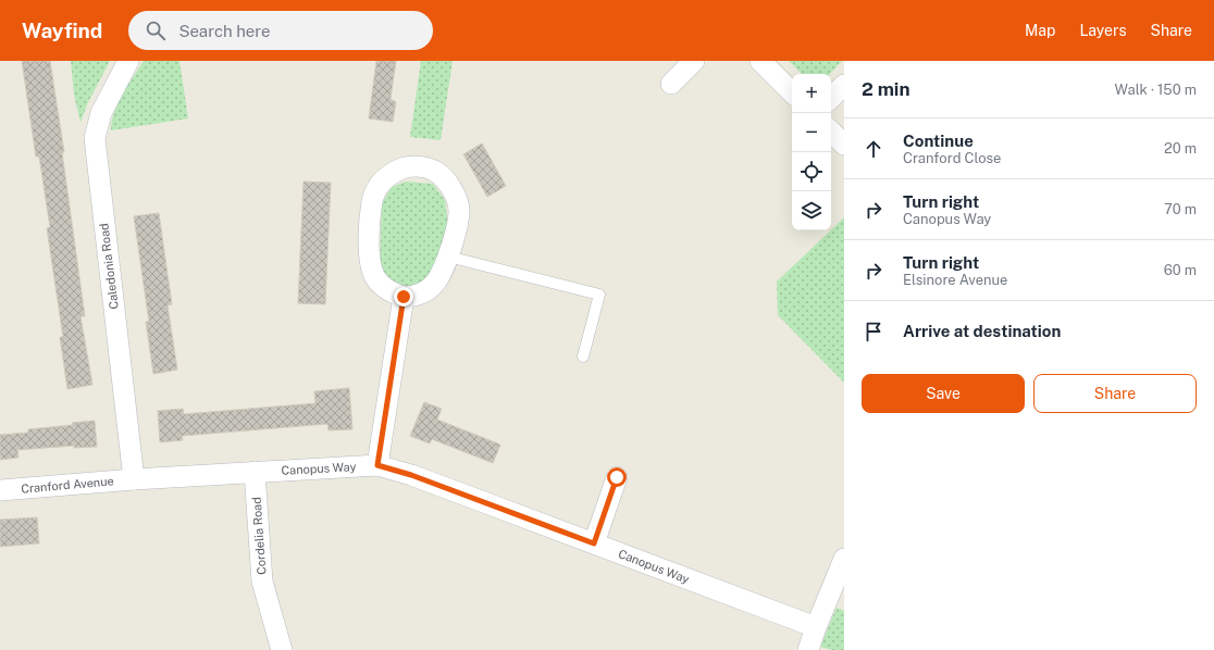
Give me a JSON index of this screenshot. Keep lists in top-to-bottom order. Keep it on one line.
{"streets":{"street":["Caledonia Road","Canopus Way","Cranford Avenue","Cordelia Road"]},"crossings":[["Caledonia Road","Canopus Way"],["Caledonia Road","Cranford Avenue"],["Canopus Way","Cranford Avenue"],["Canopus Way","Cordelia Road"]],"page":{"header":"Wayfind","search":"Search here","nav":["Map","Layers","Share"],"heading":["2 min","Walk · 150 m"],"map_buttons":["+","−"],"list":[["Continue","Cranford Close","20 m"],["Turn right","Canopus Way","70 m"],["Turn right","Elsinore Avenue","60 m"],"Arrive at destination"],"buttons":["Save","Share"]}}
